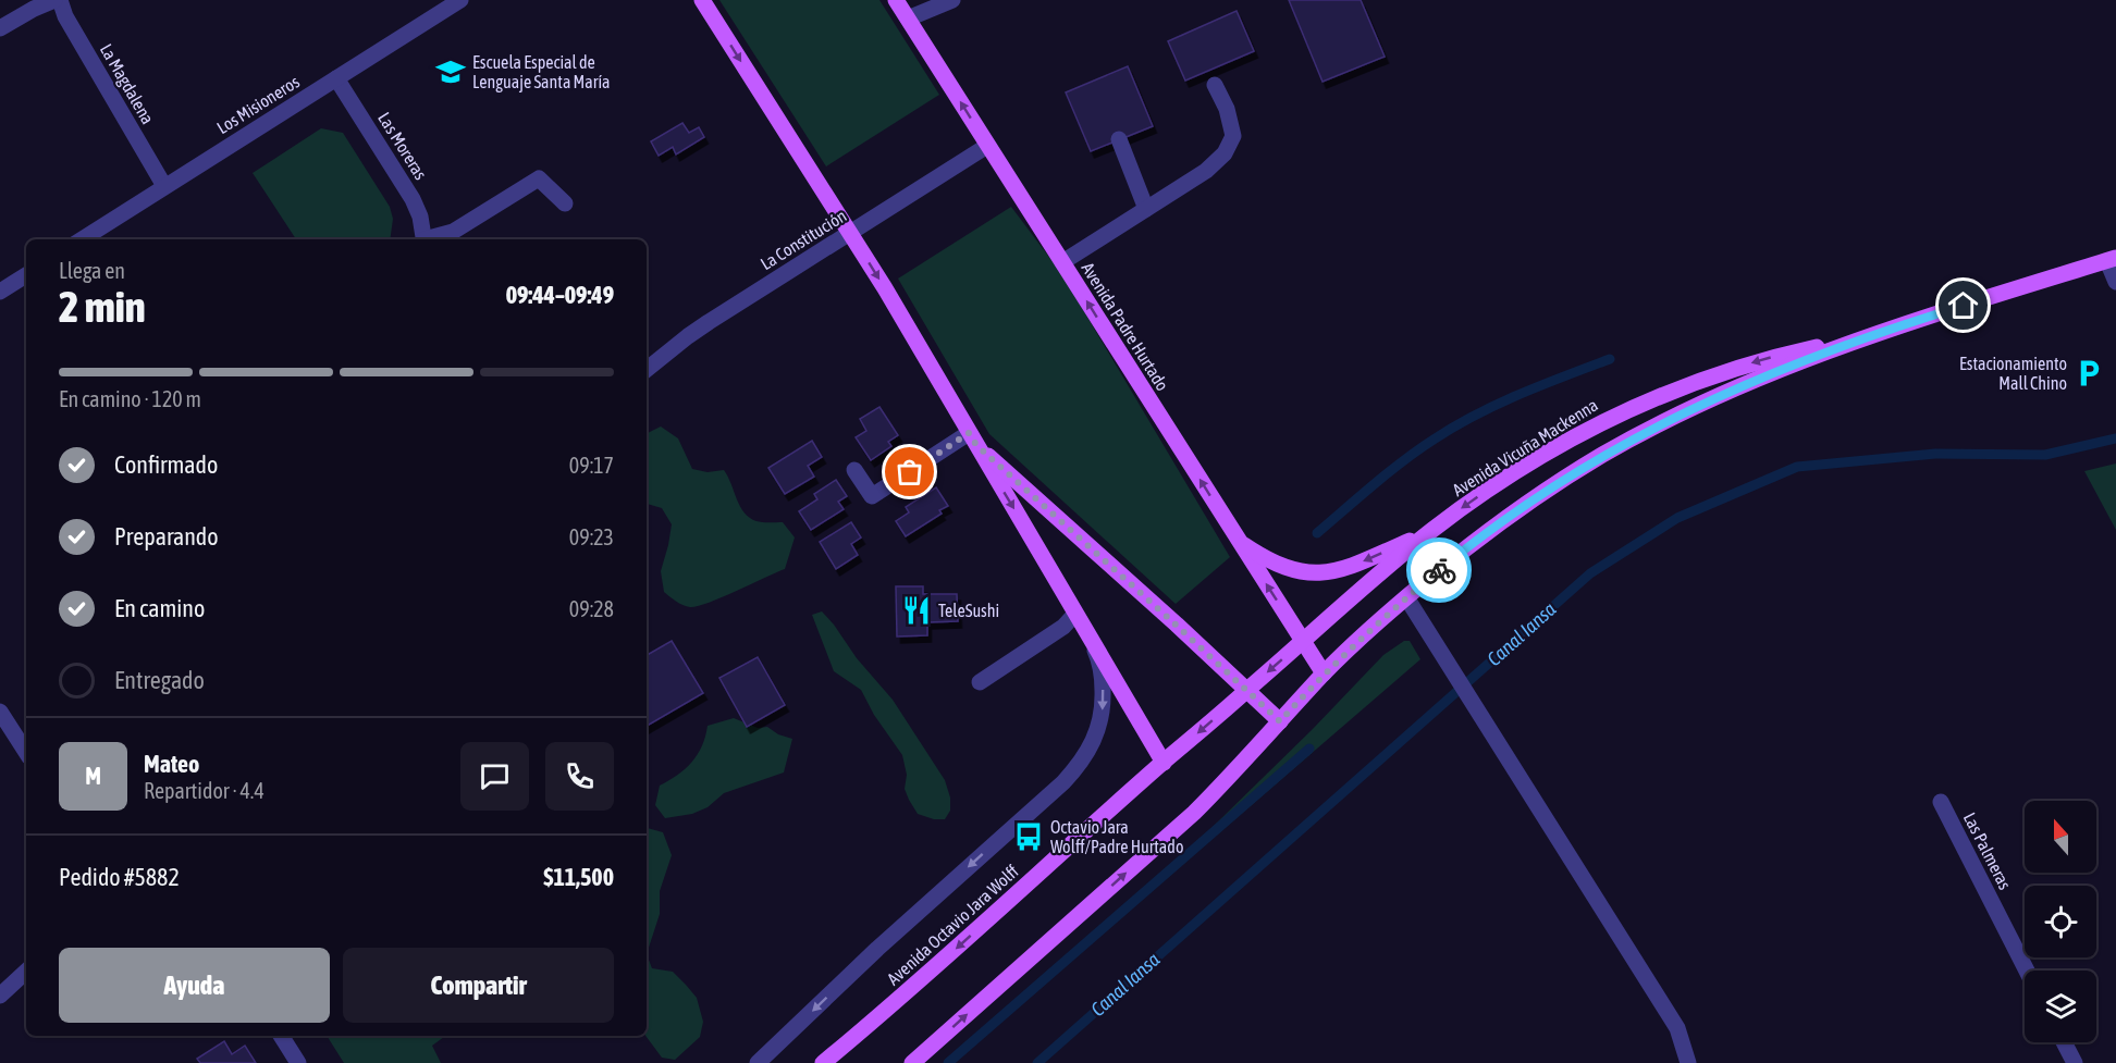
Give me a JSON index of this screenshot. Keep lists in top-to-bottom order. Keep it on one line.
{"streets":{"main road":["Avenida Padre Hurtado","Avenida Vicuña Mackenna","Avenida Octavio Jara Wolff"],"street":["La Magdalena","Los Misioneros","Las Moreras","La Constitución","Las Palmeras"]},"crossings":[["La Magdalena","Los Misioneros"],["Los Misioneros","Las Moreras"],["La Constitución","Avenida Padre Hurtado"],["Avenida Padre Hurtado","Avenida Vicuña Mackenna"],["Avenida Padre Hurtado","Avenida Octavio Jara Wolff"],["Avenida Vicuña Mackenna","Avenida Octavio Jara Wolff"]],"water":["Canal Iansa"],"places":{"school or university":["Escuela Especial de Lenguaje Santa María"],"parking":["Estacionamiento Mall Chino"],"restaurant":["TeleSushi"],"bus stop":["Octavio Jara Wolff/Padre Hurtado"]},"north":"top","page":{"heading":["2 min","Llega en","09:44–09:49"],"panel":["Mateo","Repartidor · 4.4","Pedido #5882","$11,500"],"bar":"En camino · 120 m","list":[["Confirmado","09:17"],["Preparando","09:23"],["En camino","09:28"],"Entregado"],"round":"M","buttons":["Ayuda","Compartir"]}}
